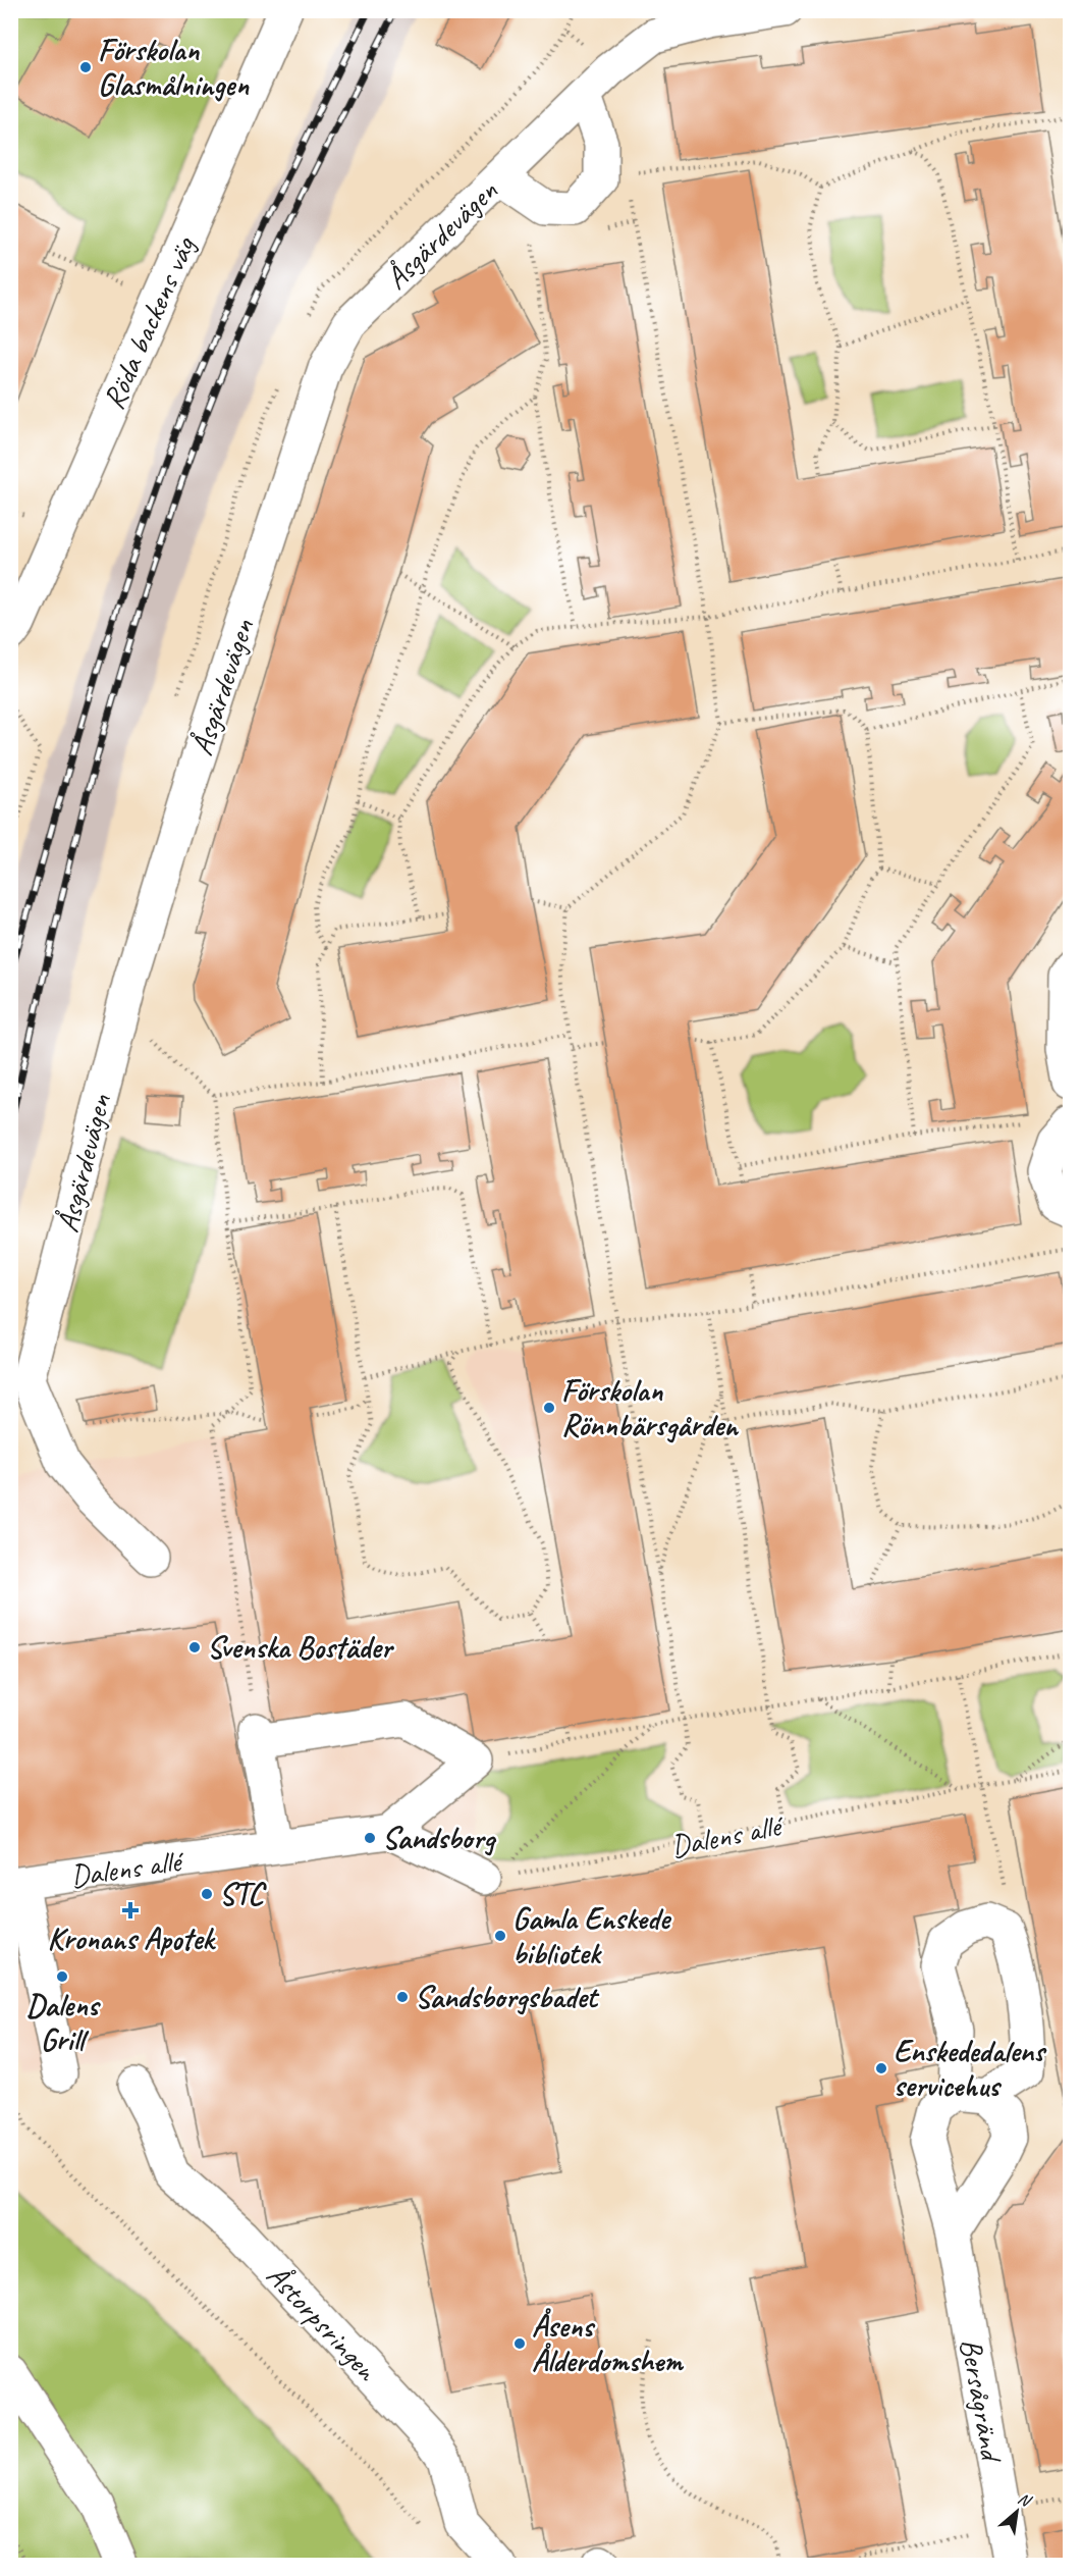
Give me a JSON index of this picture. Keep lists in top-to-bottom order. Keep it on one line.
{"streets":{"street":["Åsgärdevägen","Röda backens väg","Dalens allé","Åstorpsringen","Bersågränd"]},"places":{"other":["Förskolan Glasmålningen","Förskolan Rönnbärsgården","Svenska Bostäder","Sandsborg","STC","Gamla Enskede bibliotek","Dalens Grill","Sandsborgsbadet","Enskededalens servicehus","Åsens Ålderdomshem"],"health":["Kronans Apotek"]},"north":"top right"}
